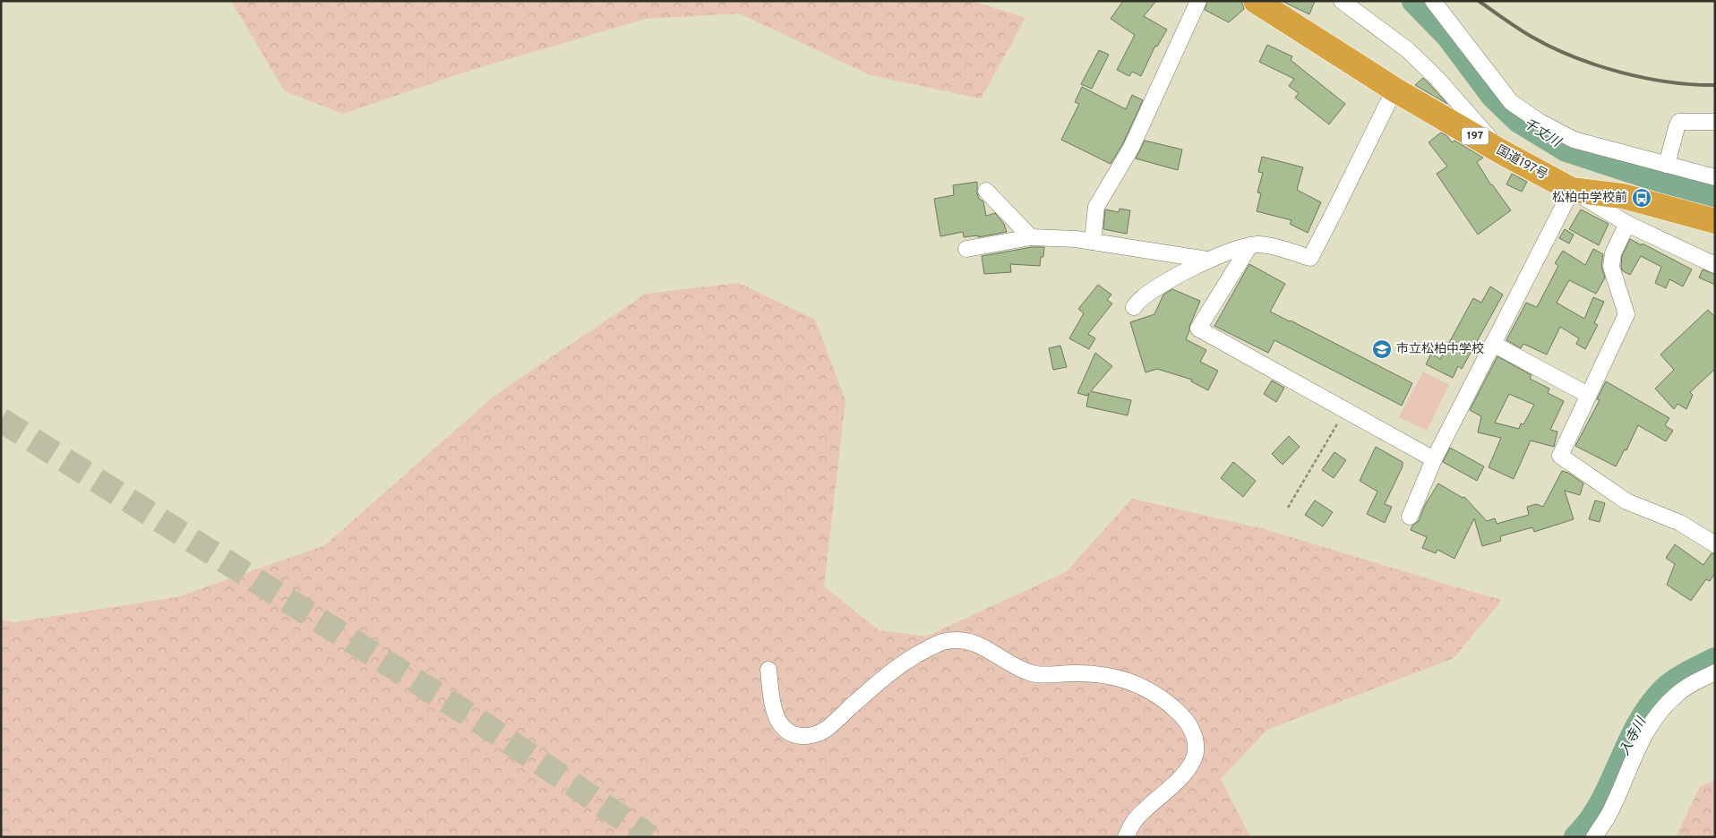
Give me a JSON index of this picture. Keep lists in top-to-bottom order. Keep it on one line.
{"streets":{"highway":["197","国道197号"]},"water":["千丈川","入寺川"],"places":{"bus stop":["松柏中学校前"],"school or university":["市立松柏中学校"]}}
